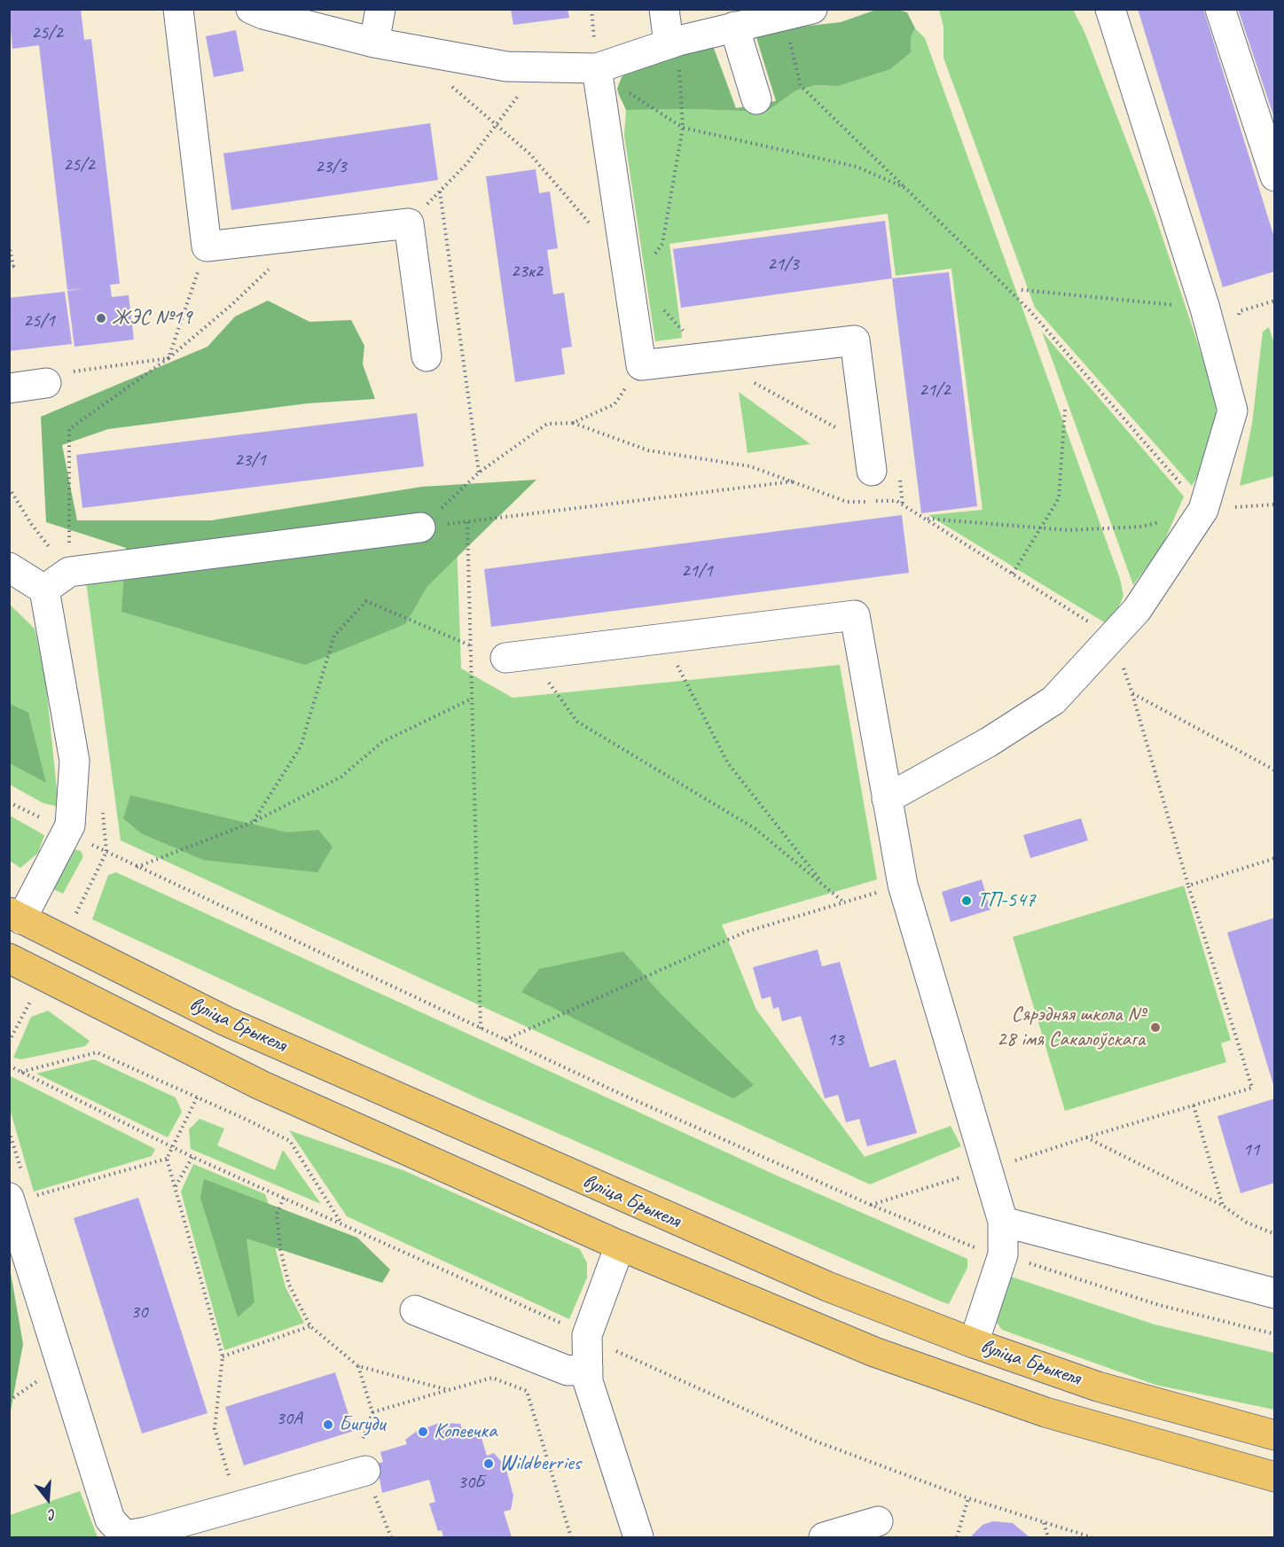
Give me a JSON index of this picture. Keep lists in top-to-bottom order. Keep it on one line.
{"streets":{"main road":["вуліца Брыкеля"]},"places":["ЖЭС №19","ТП-547","Сярэдняя школа № 28 імя Сакалоўскага","Бигуди","Копеечка","Wildberries"],"house_numbers":["25/2","25/2","23/3","21/3","23к2","25/1","21/2","23/1","21/1","13","11","30","30А","30Б"],"north":"bottom"}
